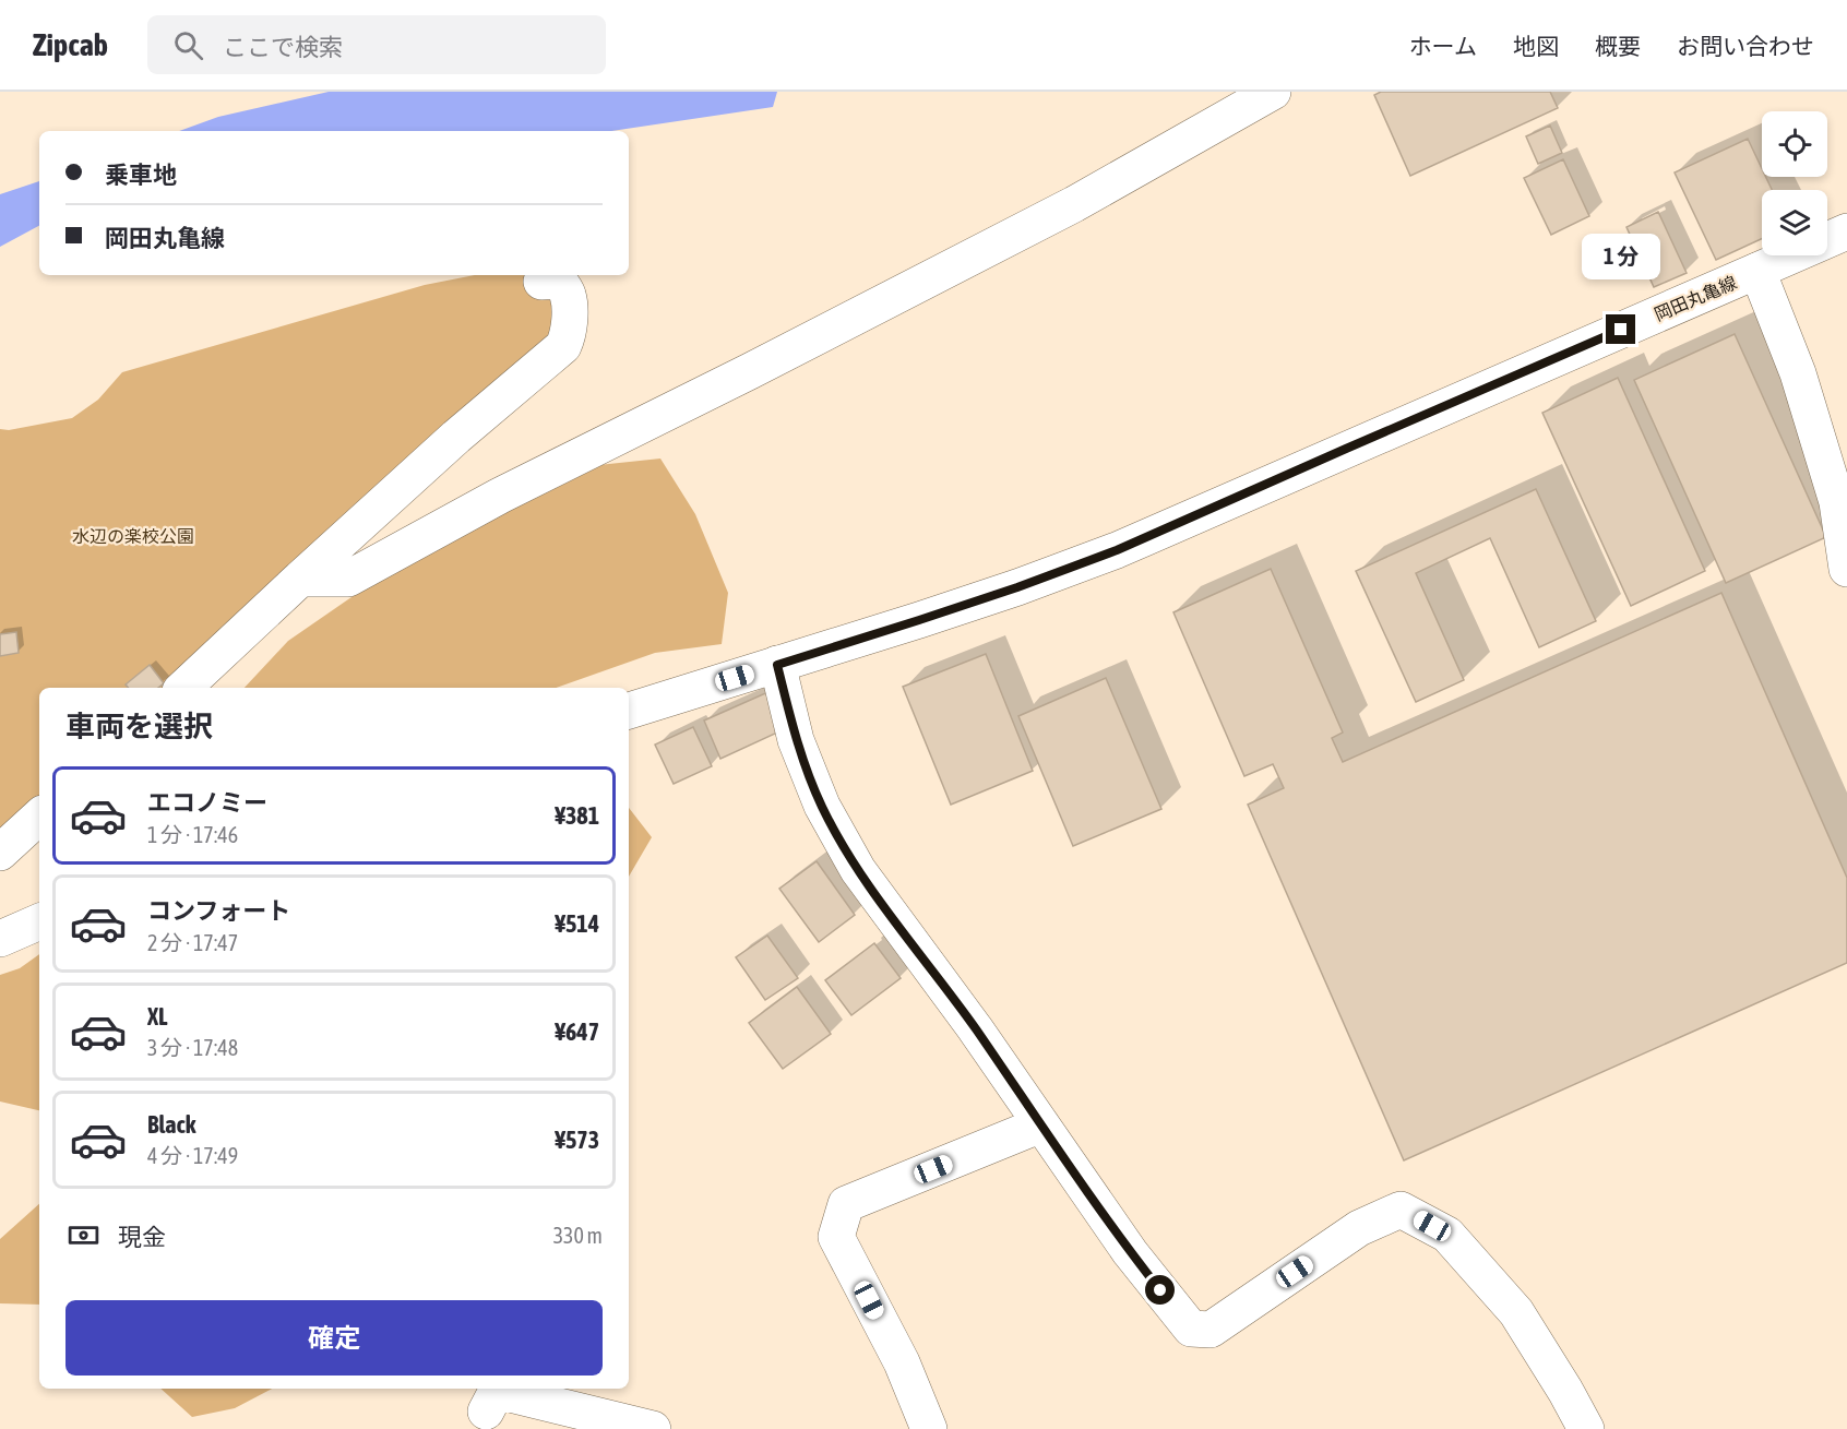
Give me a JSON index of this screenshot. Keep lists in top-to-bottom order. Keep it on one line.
{"streets":{"street":["岡田丸亀線"]},"parks":["水辺の楽校公園"],"page":{"header":"Zipcab","search":"ここで検索","nav":["ホーム","地図","概要","お問い合わせ"],"banner":["乗車地","岡田丸亀線"],"bubble":"1 分","heading":"車両を選択","list":[{"name":"エコノミー","note":"1 分 · 17:46","value":"¥381"},{"name":"コンフォート","note":"2 分 · 17:47","value":"¥514"},{"name":"XL","note":"3 分 · 17:48","value":"¥647"},{"name":"Black","note":"4 分 · 17:49","value":"¥573"}],"pay":["現金","330 m"],"buttons":"確定"}}
